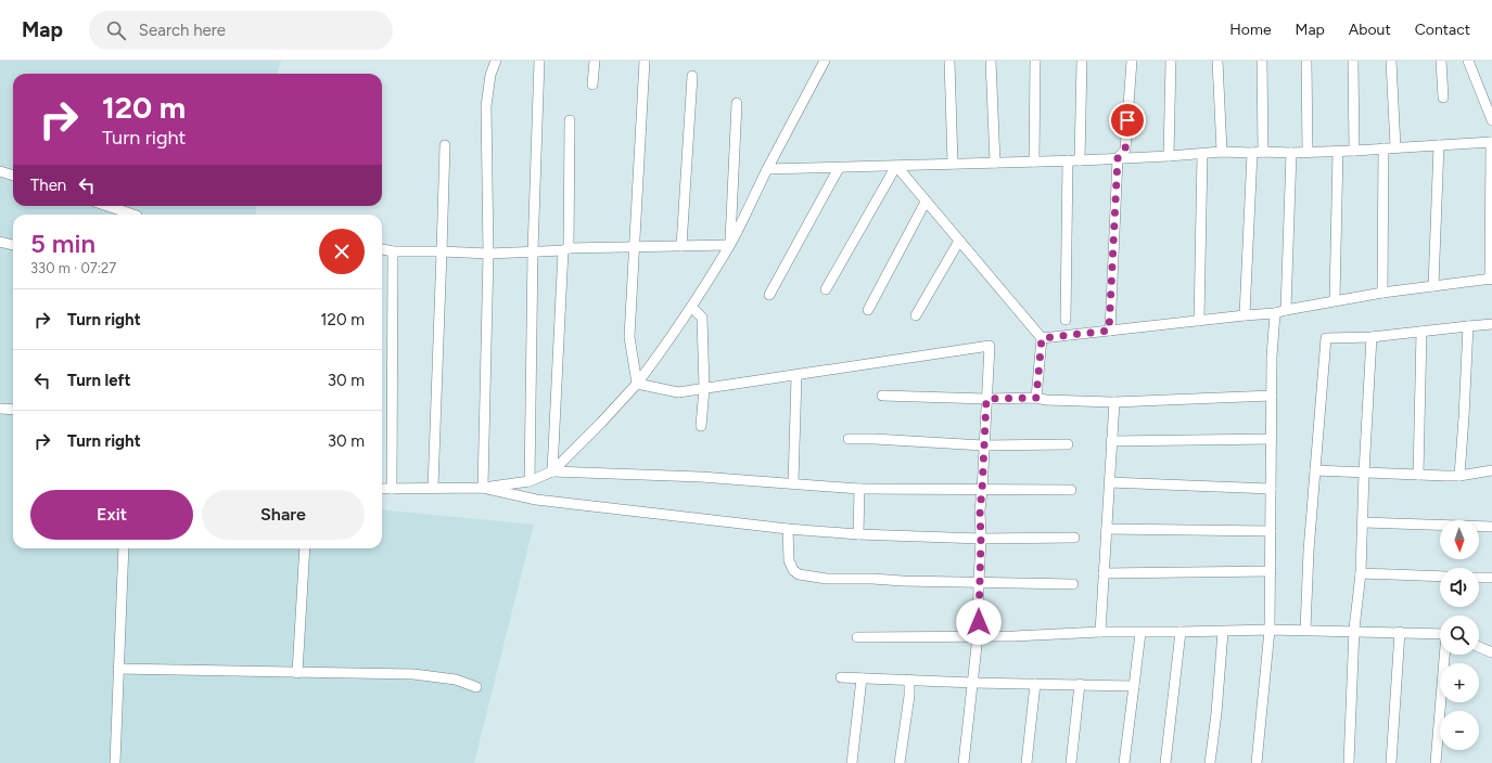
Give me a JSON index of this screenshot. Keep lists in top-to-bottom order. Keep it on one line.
{"north":"bottom","page":{"header":"Map","search":"Search here","nav":["Home","Map","About","Contact"],"turn":["120 m","Turn right"],"then":"Then","heading":["5 min","330 m · 07:27"],"list":[{"name":"Turn right","value":"120 m"},{"name":"Turn left","value":"30 m"},{"name":"Turn right","value":"30 m"}],"buttons":["Exit","Share"],"map_buttons":["+","−"]}}
